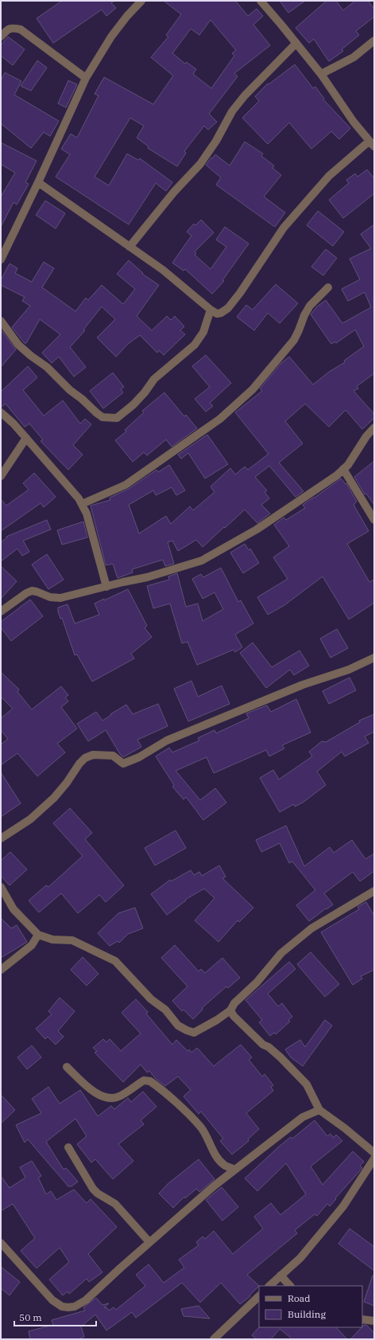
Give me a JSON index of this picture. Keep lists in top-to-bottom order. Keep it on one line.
{"legend":["Road","Building"],"scale_bar":"50 m"}
